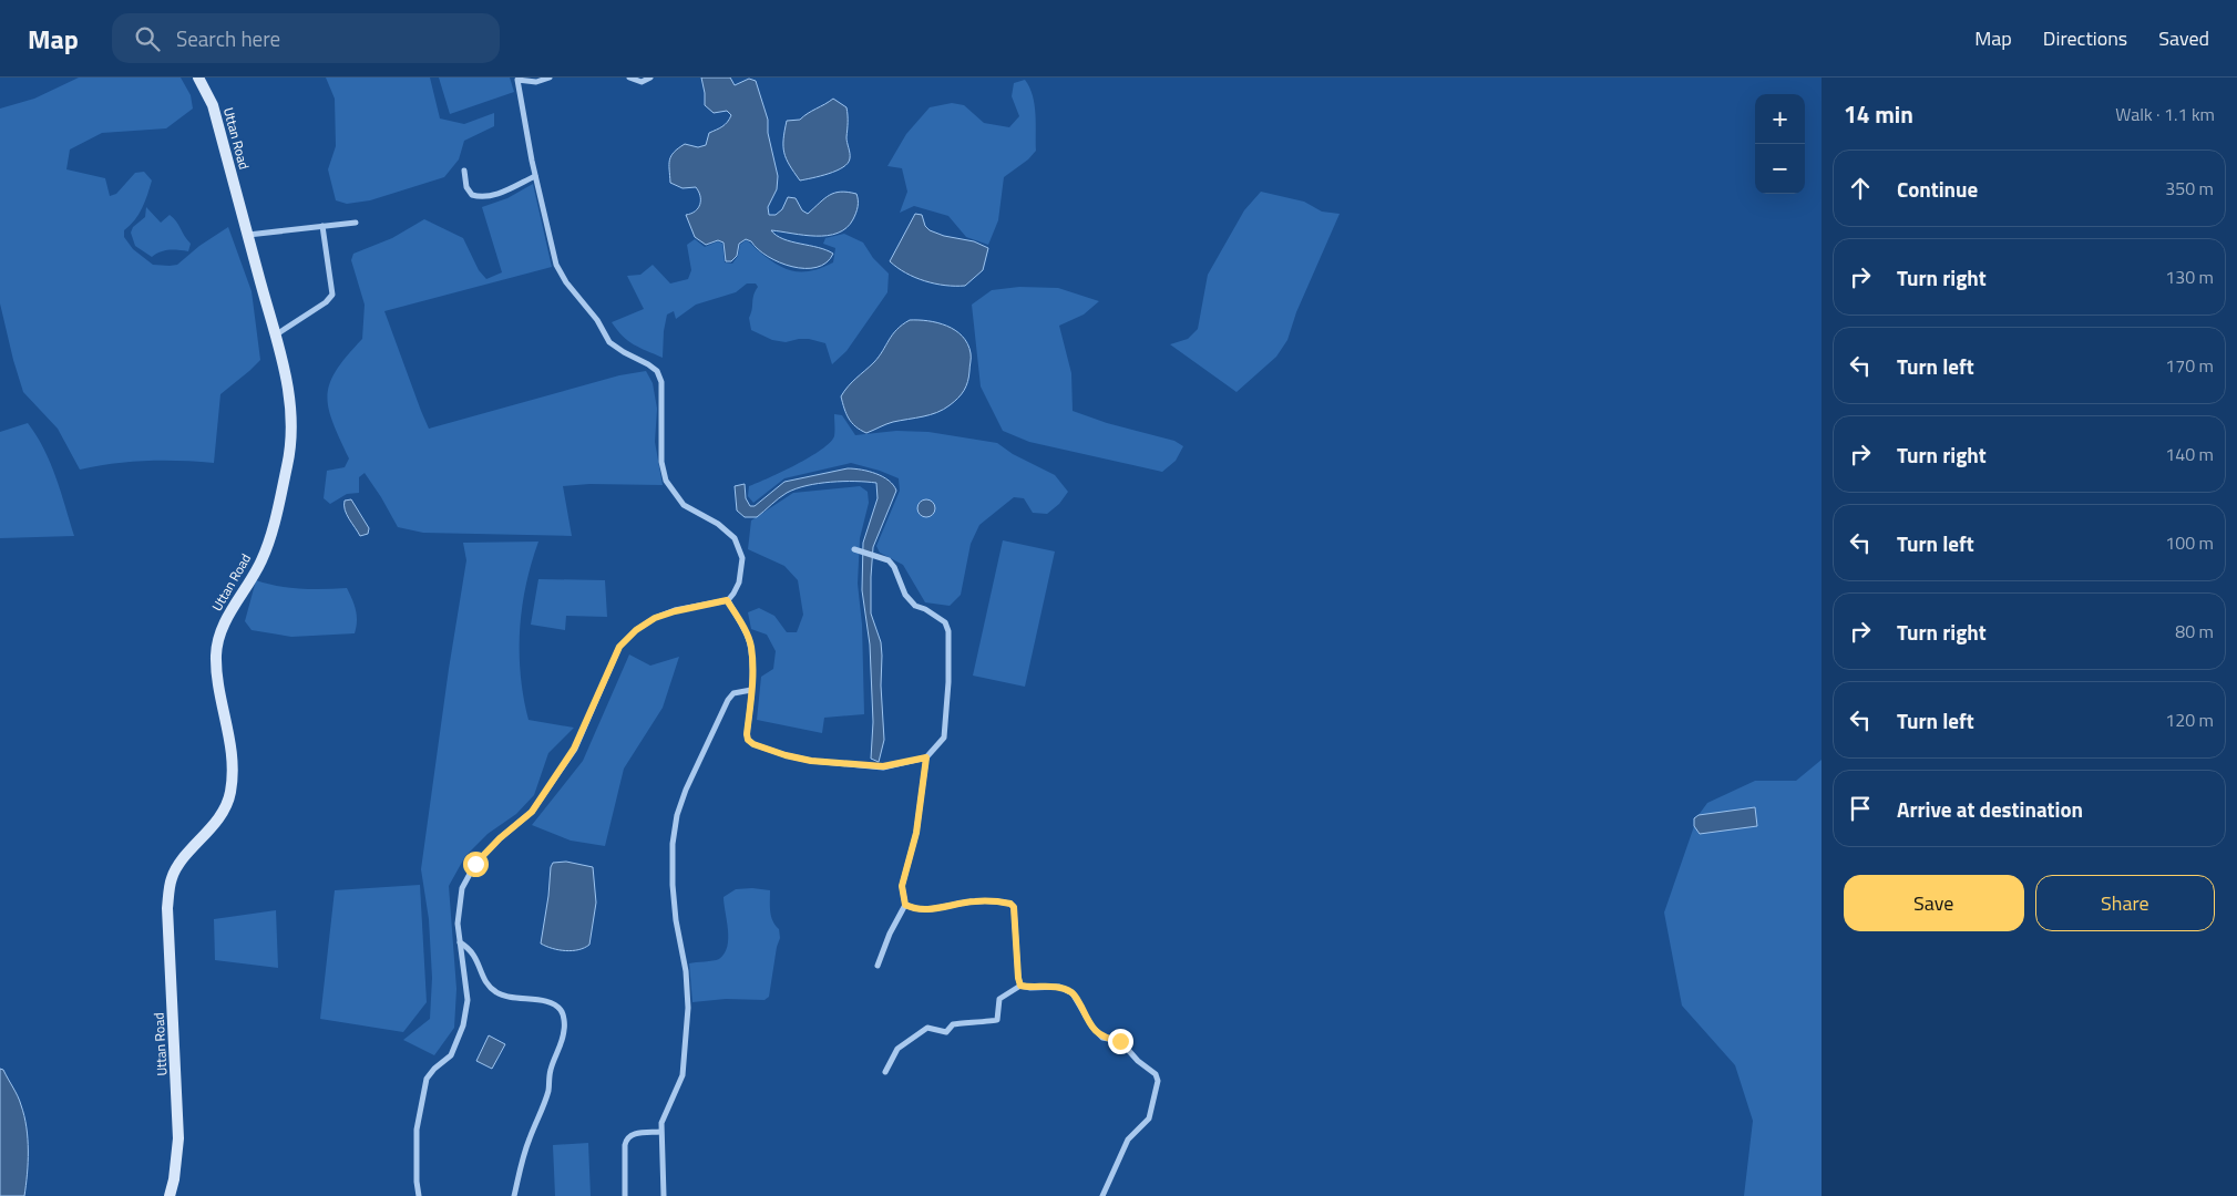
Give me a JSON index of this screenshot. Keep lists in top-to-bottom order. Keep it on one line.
{"streets":{"main road":["Uttan Road"]},"page":{"header":"Map","search":"Search here","nav":["Map","Directions","Saved"],"heading":["14 min","Walk · 1.1 km"],"map_buttons":["+","−"],"list":[["Continue","350 m"],["Turn right","130 m"],["Turn left","170 m"],["Turn right","140 m"],["Turn left","100 m"],["Turn right","80 m"],["Turn left","120 m"],"Arrive at destination"],"buttons":["Save","Share"]}}
